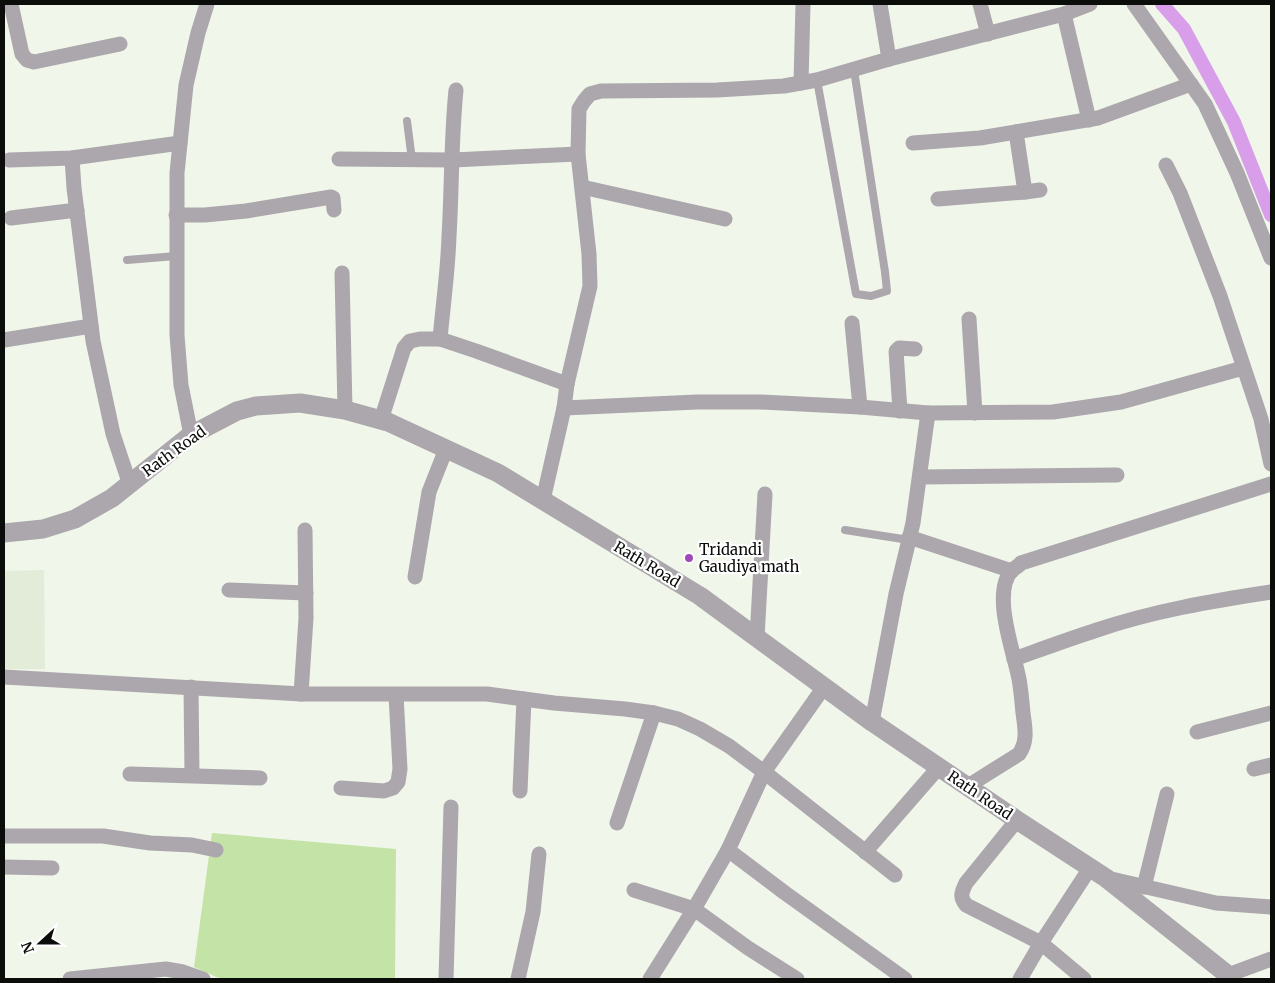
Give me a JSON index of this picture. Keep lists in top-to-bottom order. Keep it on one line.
{"streets":{"street":["Rath Road"]},"places":["Tridandi Gaudiya math"],"north":"left"}
